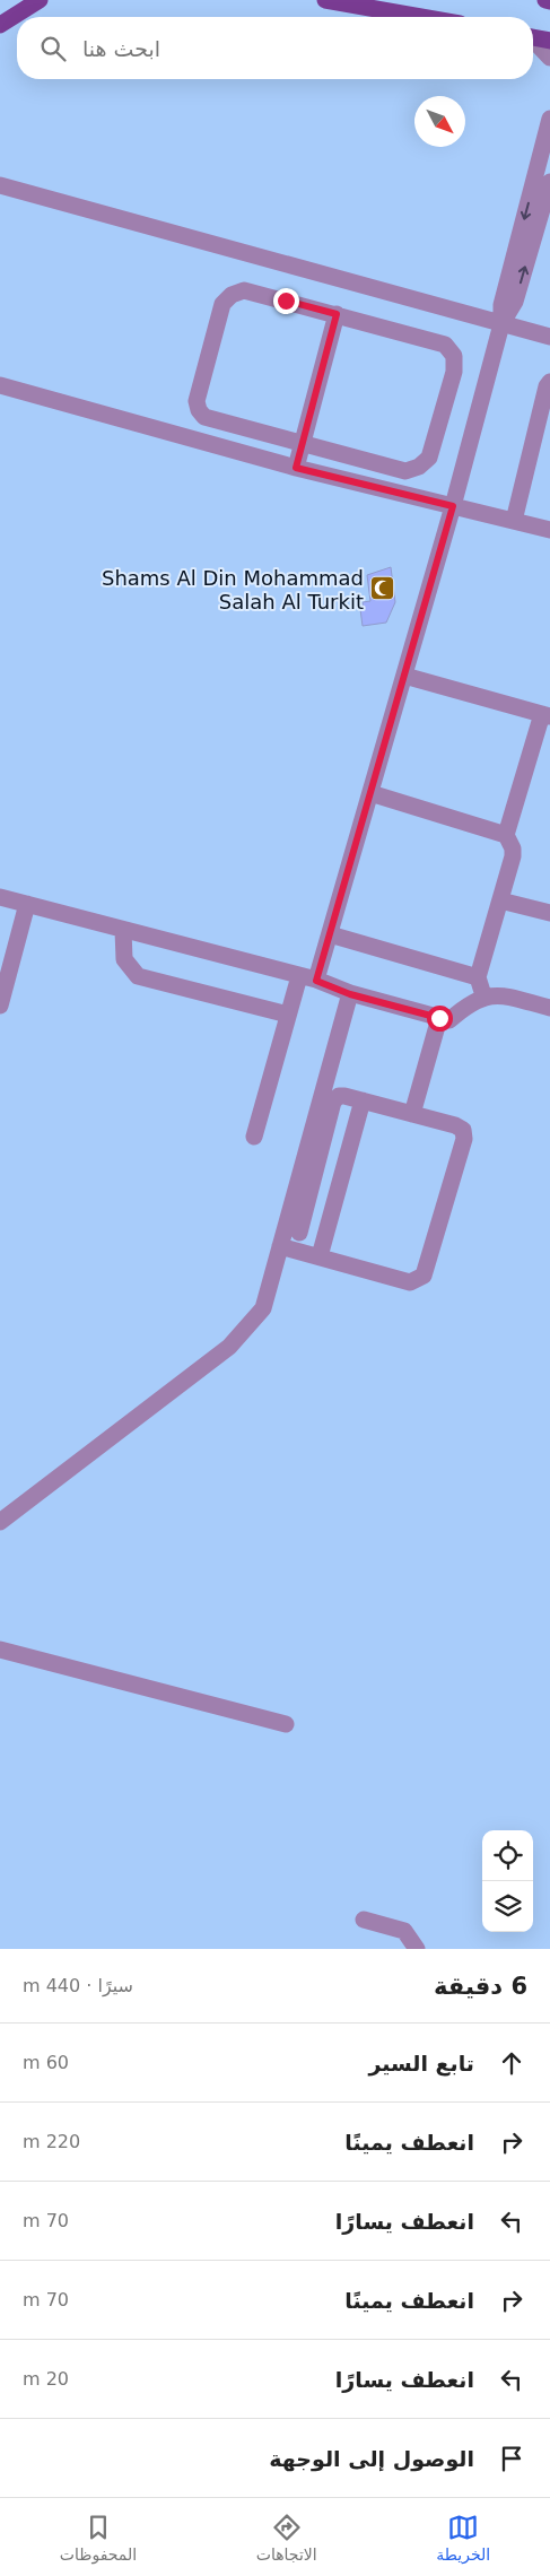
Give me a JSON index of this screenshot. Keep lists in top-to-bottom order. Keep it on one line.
{"places":{"mosque":["Shams Al Din Mohammad Salah Al Turkit"]},"north":"bottom right","page":{"search":"ابحث هنا","heading":["6 دقيقة","سيرًا · 440 m"],"list":[["تابع السير","60 m"],["انعطف يمينًا","220 m"],["انعطف يسارًا","70 m"],["انعطف يمينًا","70 m"],["انعطف يسارًا","20 m"],"الوصول إلى الوجهة"],"nav":["الخريطة","الاتجاهات","المحفوظات"]}}
